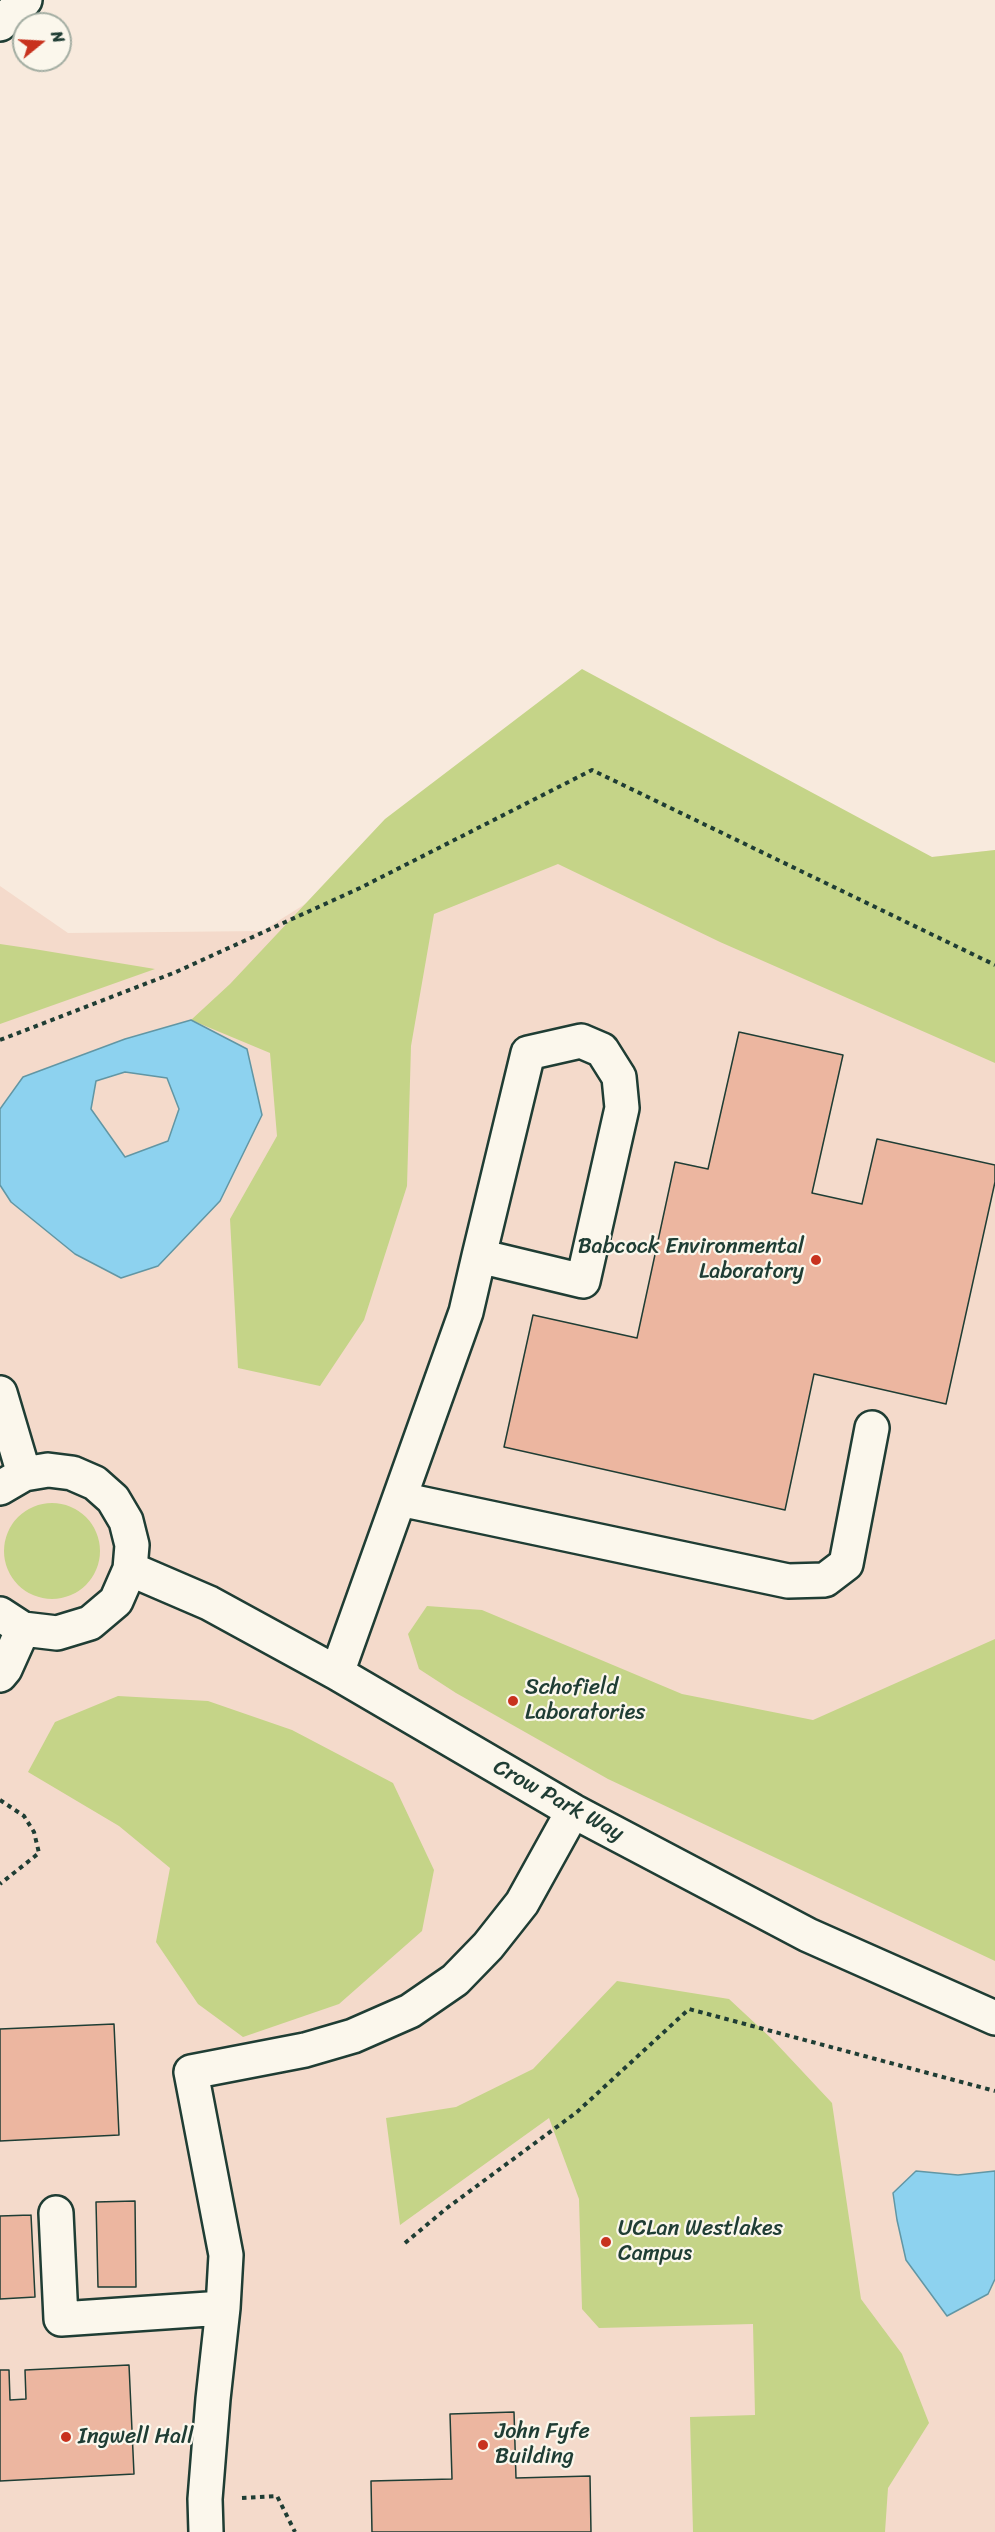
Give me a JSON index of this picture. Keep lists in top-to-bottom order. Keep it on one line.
{"streets":{"main road":["Crow Park Way"]},"places":["Babcock Environmental Laboratory","Schofield Laboratories","UCLan Westlakes Campus","Ingwell Hall","John Fyfe Building"],"north":"right"}
